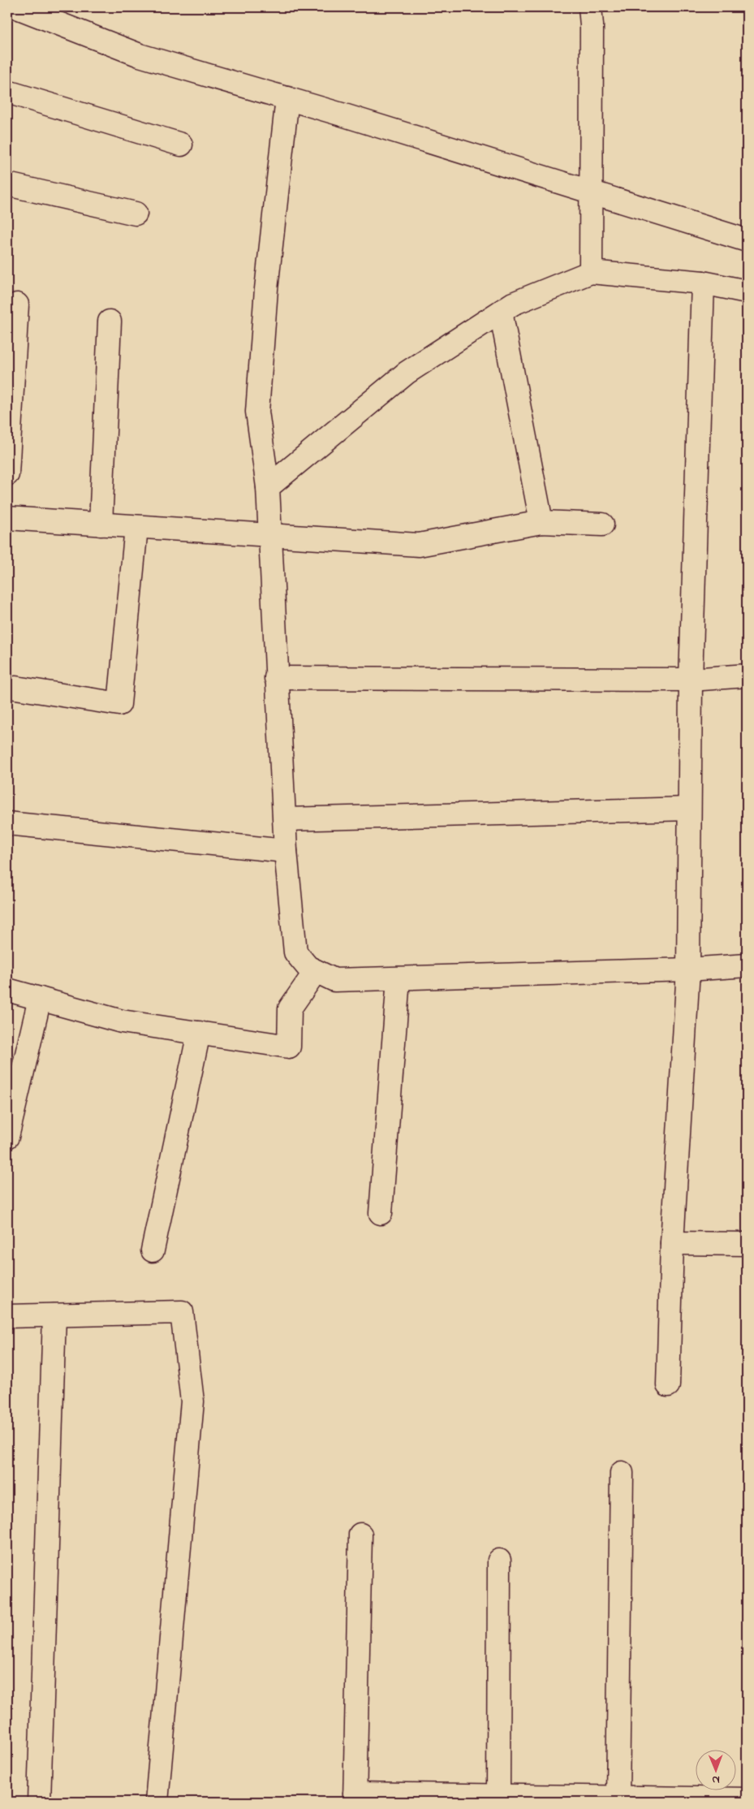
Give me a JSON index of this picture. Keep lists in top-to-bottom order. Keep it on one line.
{"north":"bottom"}
